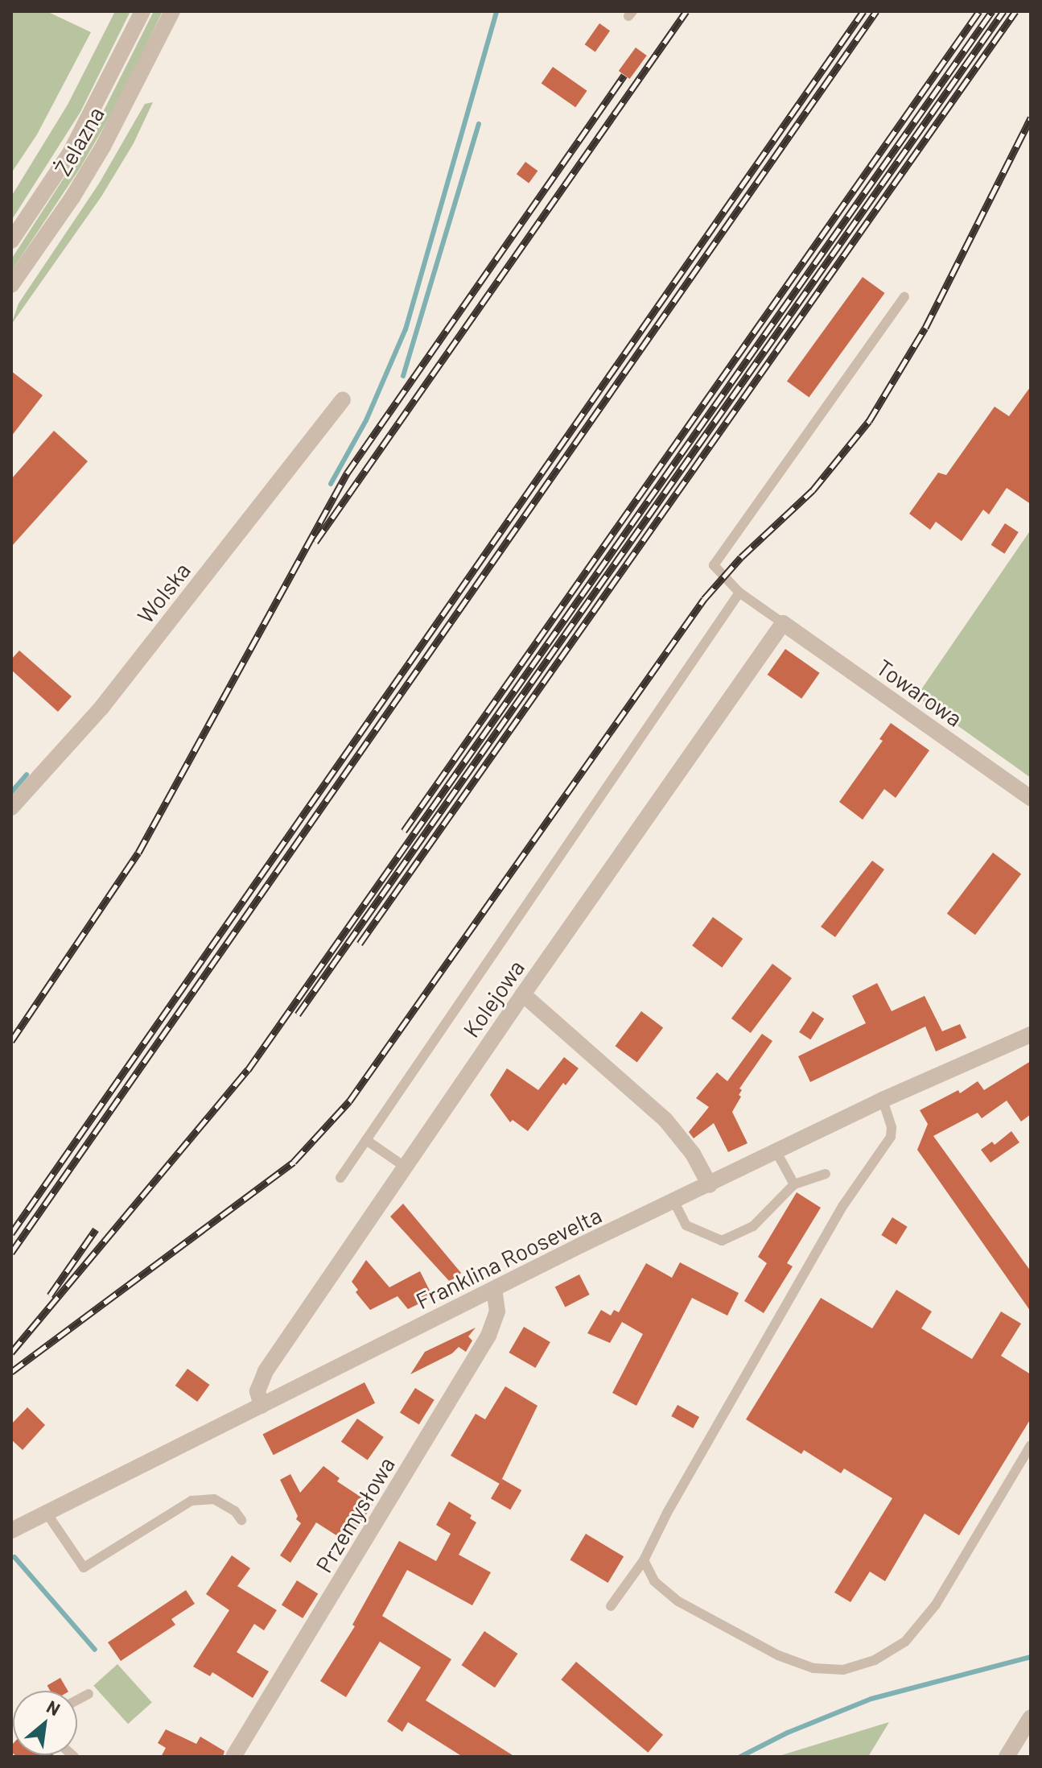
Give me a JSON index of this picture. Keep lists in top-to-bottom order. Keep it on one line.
{"streets":{"street":["Żelazna","Wolska","Towarowa","Kolejowa","Franklina Roosevelta","Przemysłowa"]},"crossings":[["Towarowa","Kolejowa"],["Kolejowa","Franklina Roosevelta"],["Franklina Roosevelta","Przemysłowa"]],"north":"top right"}
